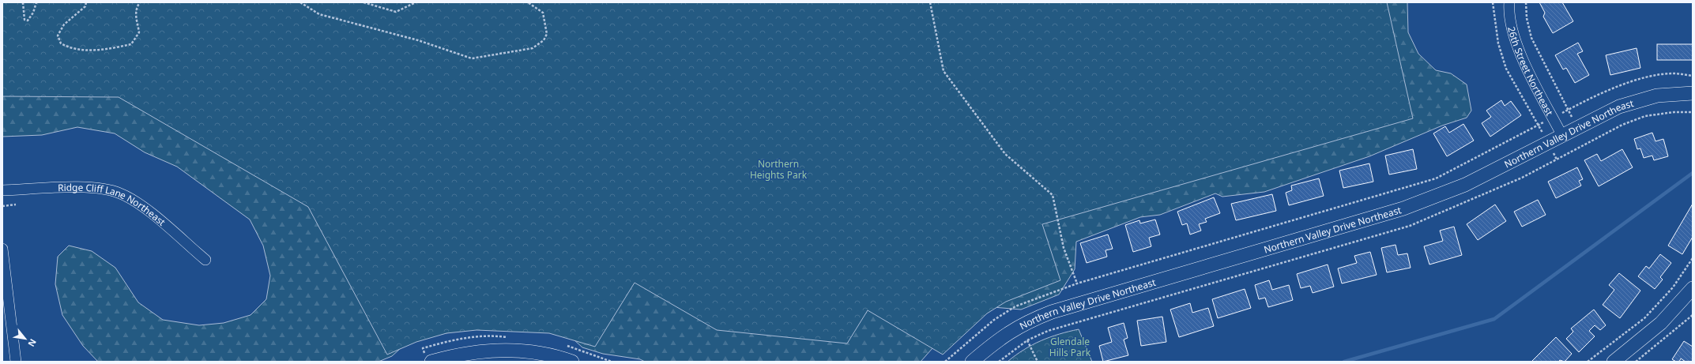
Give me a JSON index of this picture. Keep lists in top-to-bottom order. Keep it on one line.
{"streets":{"street":["26th Street Northeast","Northern Valley Drive Northeast","Ridge Cliff Lane Northeast"]},"crossings":[["26th Street Northeast","Northern Valley Drive Northeast"]],"parks":["Northern Heights Park","Glendale Hills Park"],"north":"bottom right"}
